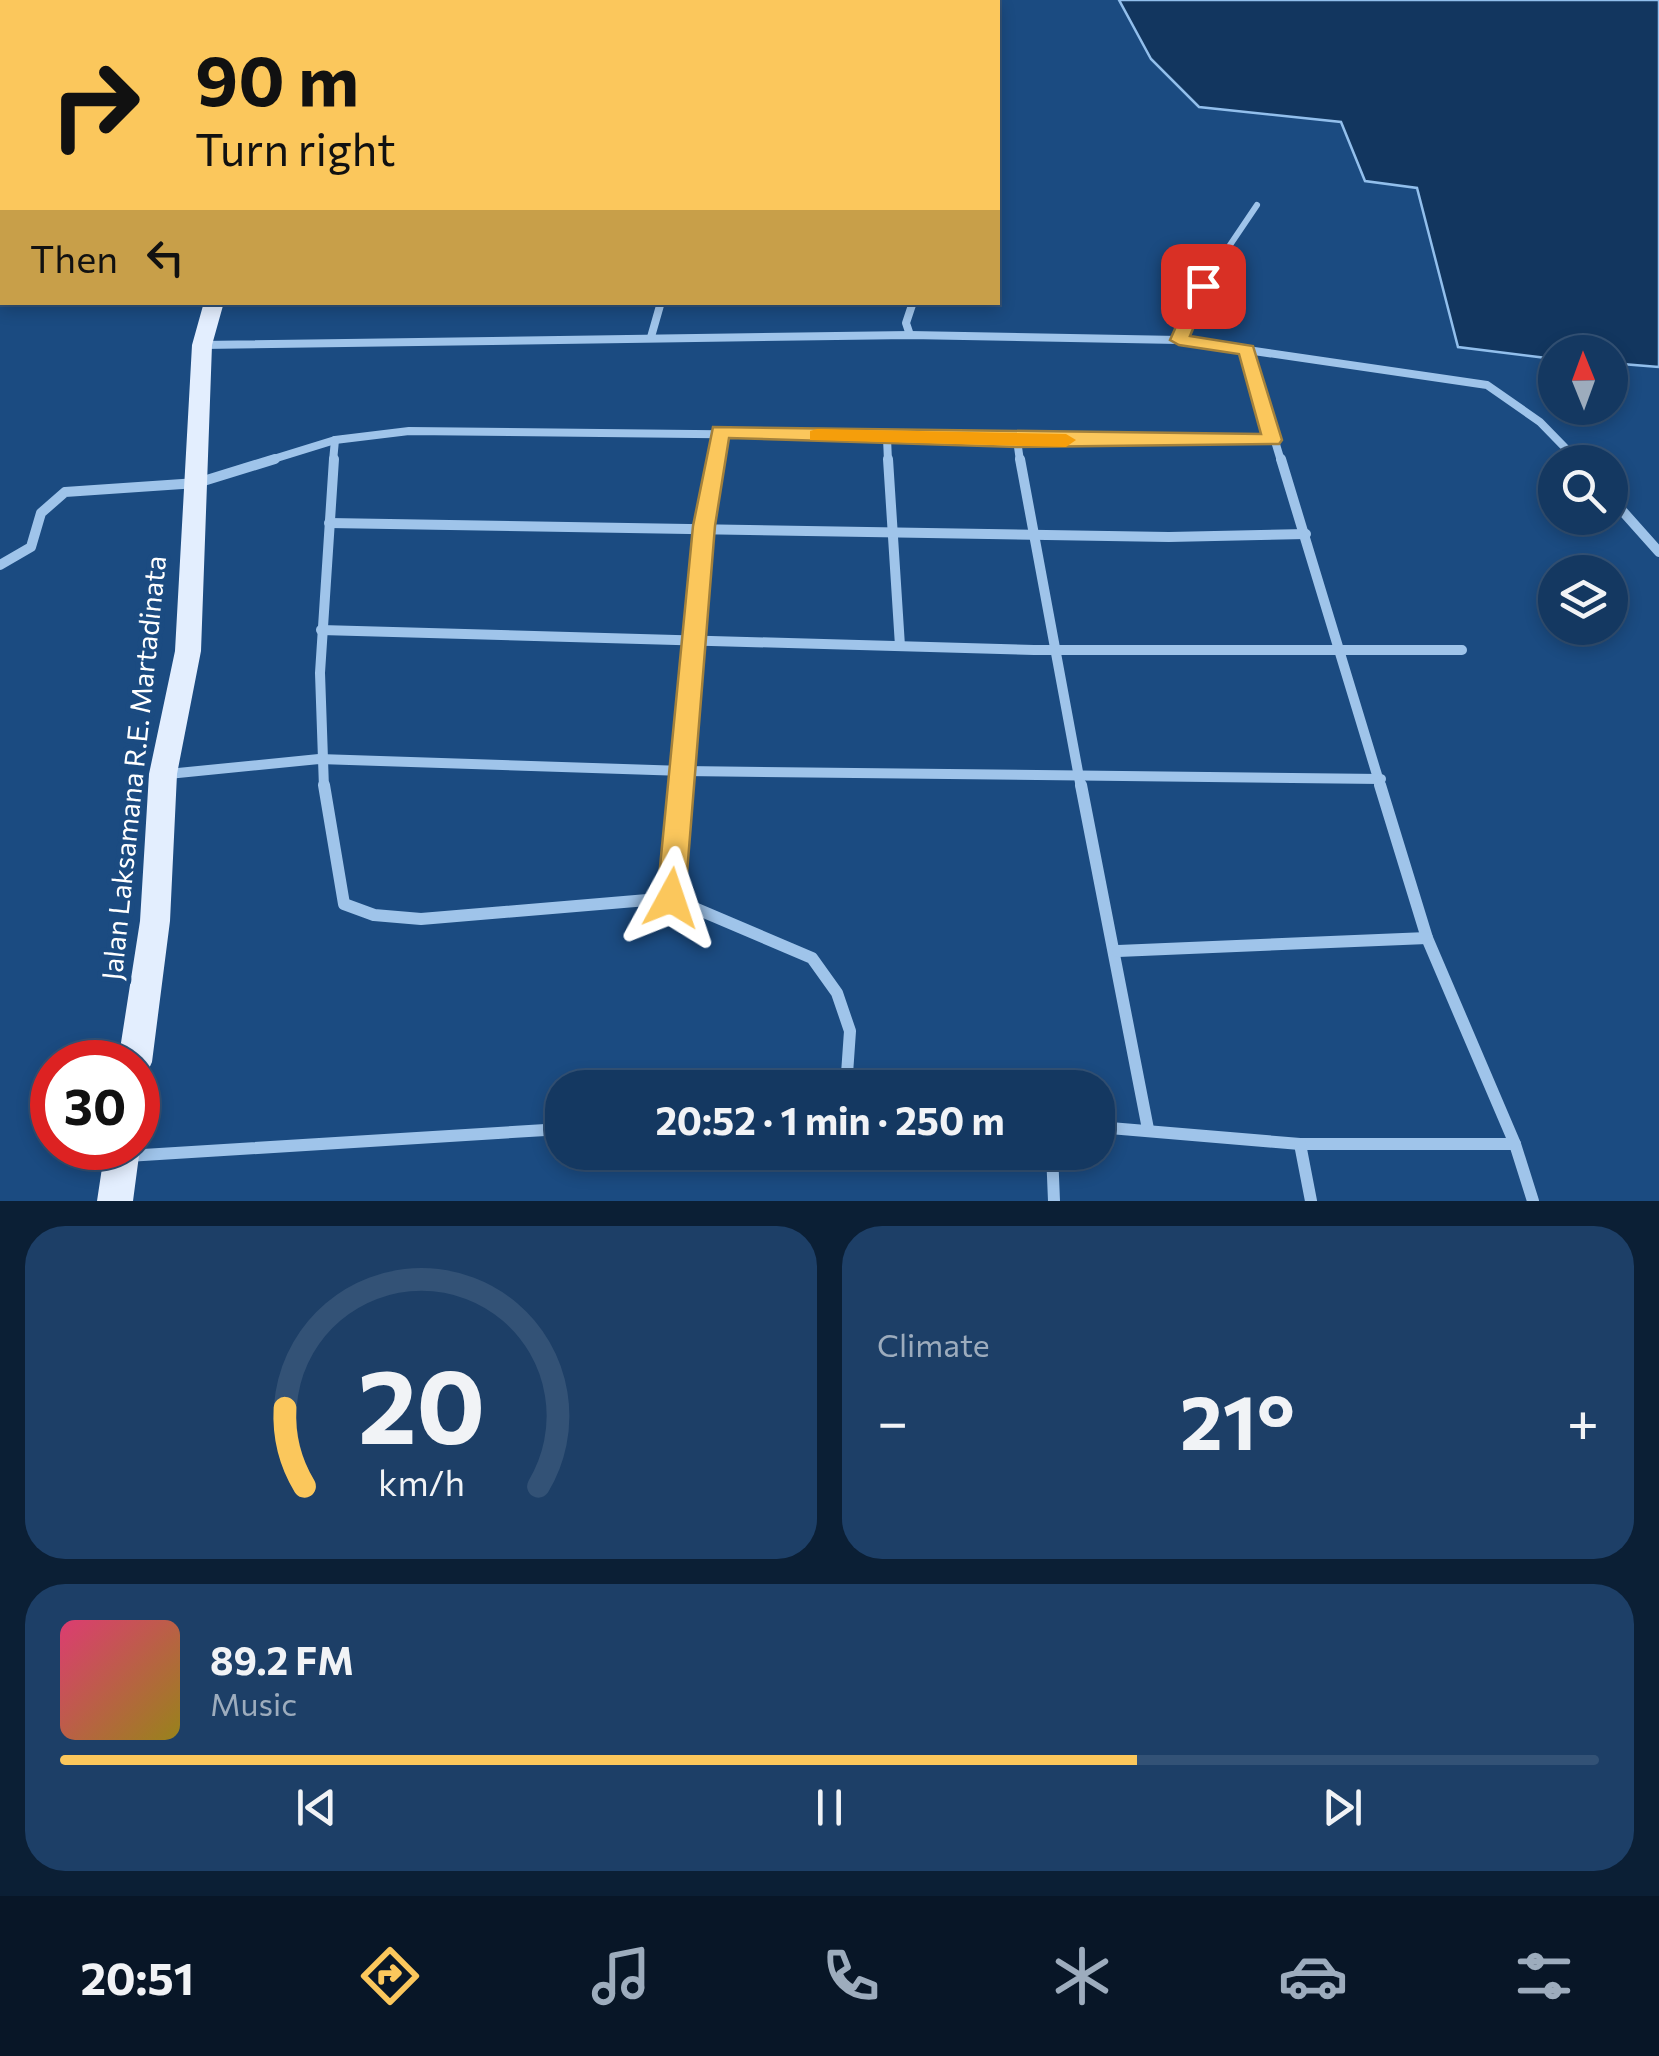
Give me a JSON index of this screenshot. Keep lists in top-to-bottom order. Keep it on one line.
{"streets":{"main road":["Jalan Laksamana R.E. Martadinata"]},"north":"top","page":{"turn":["90 m","Turn right"],"then":"Then","limit":"30","trip":"20:52 · 1 min · 250 m","tile":"Climate","heat":["−","21°","+"],"song":["89.2 FM","Music"],"tabs":"20:51","gauge":["20","km/h"]}}
